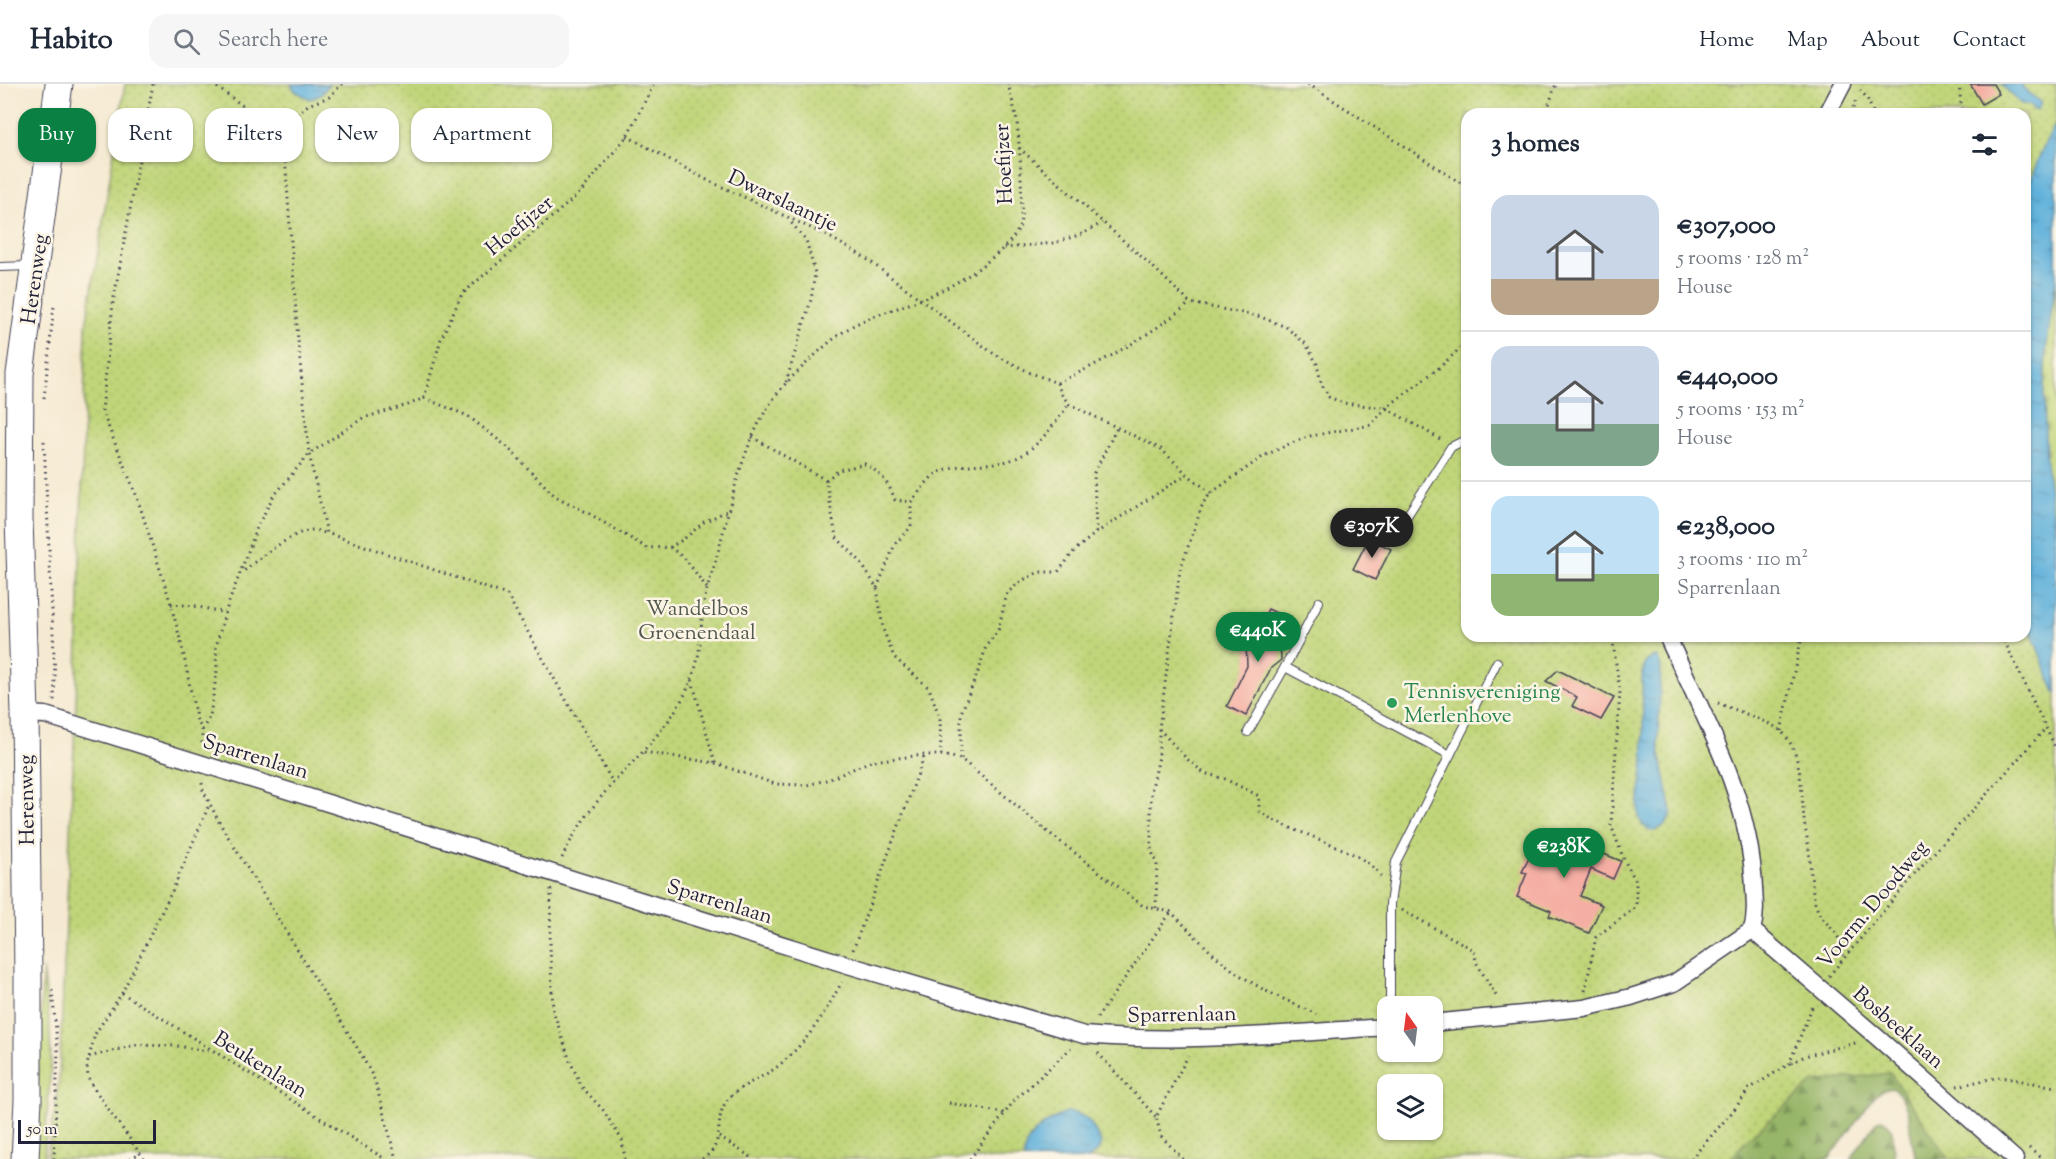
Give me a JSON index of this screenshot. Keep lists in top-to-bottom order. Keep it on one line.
{"streets":{"main road":["Herenweg"],"street":["Sparrenlaan","Bosbeeklaan"],"path":["Hoefijzer","Dwarslaantje","Voorm. Doodweg","Beukenlaan"]},"crossings":[["Hoefijzer","Dwarslaantje"],["Herenweg","Sparrenlaan"],["Voorm. Doodweg","Bosbeeklaan"]],"parks":["Wandelbos Groenendaal"],"places":["Tennisvereniging Merlenhove"],"scale_bar":"50 m","north":"top","page":{"header":"Habito","search":"Search here","nav":["Home","Map","About","Contact"],"chip":["Buy","Rent","Filters","New","Apartment"],"heading":"3 homes","list":[{"name":"€307,000","note":"5 rooms · 128 m² · House"},{"name":"€440,000","note":"5 rooms · 153 m² · House"},{"name":"€238,000","note":"3 rooms · 110 m² · Sparrenlaan"}],"price":["€307K","€440K","€238K"],"scale":"50 m"}}
